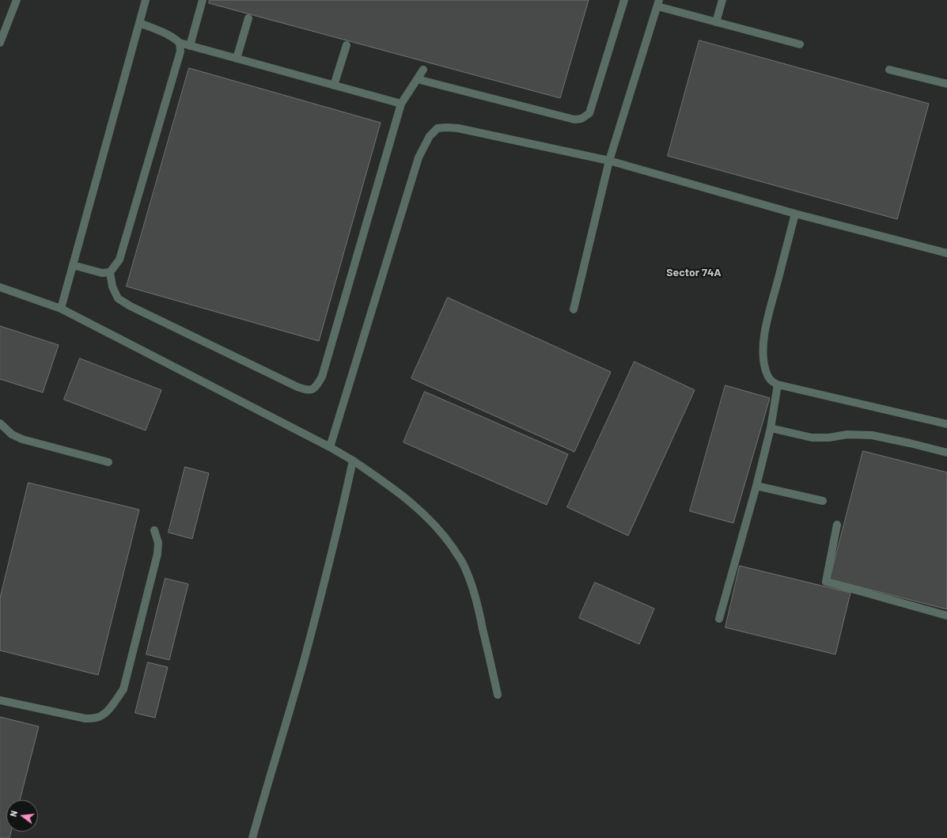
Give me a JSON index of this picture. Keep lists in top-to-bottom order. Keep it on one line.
{"districts":["Sector 74A"],"north":"left"}
